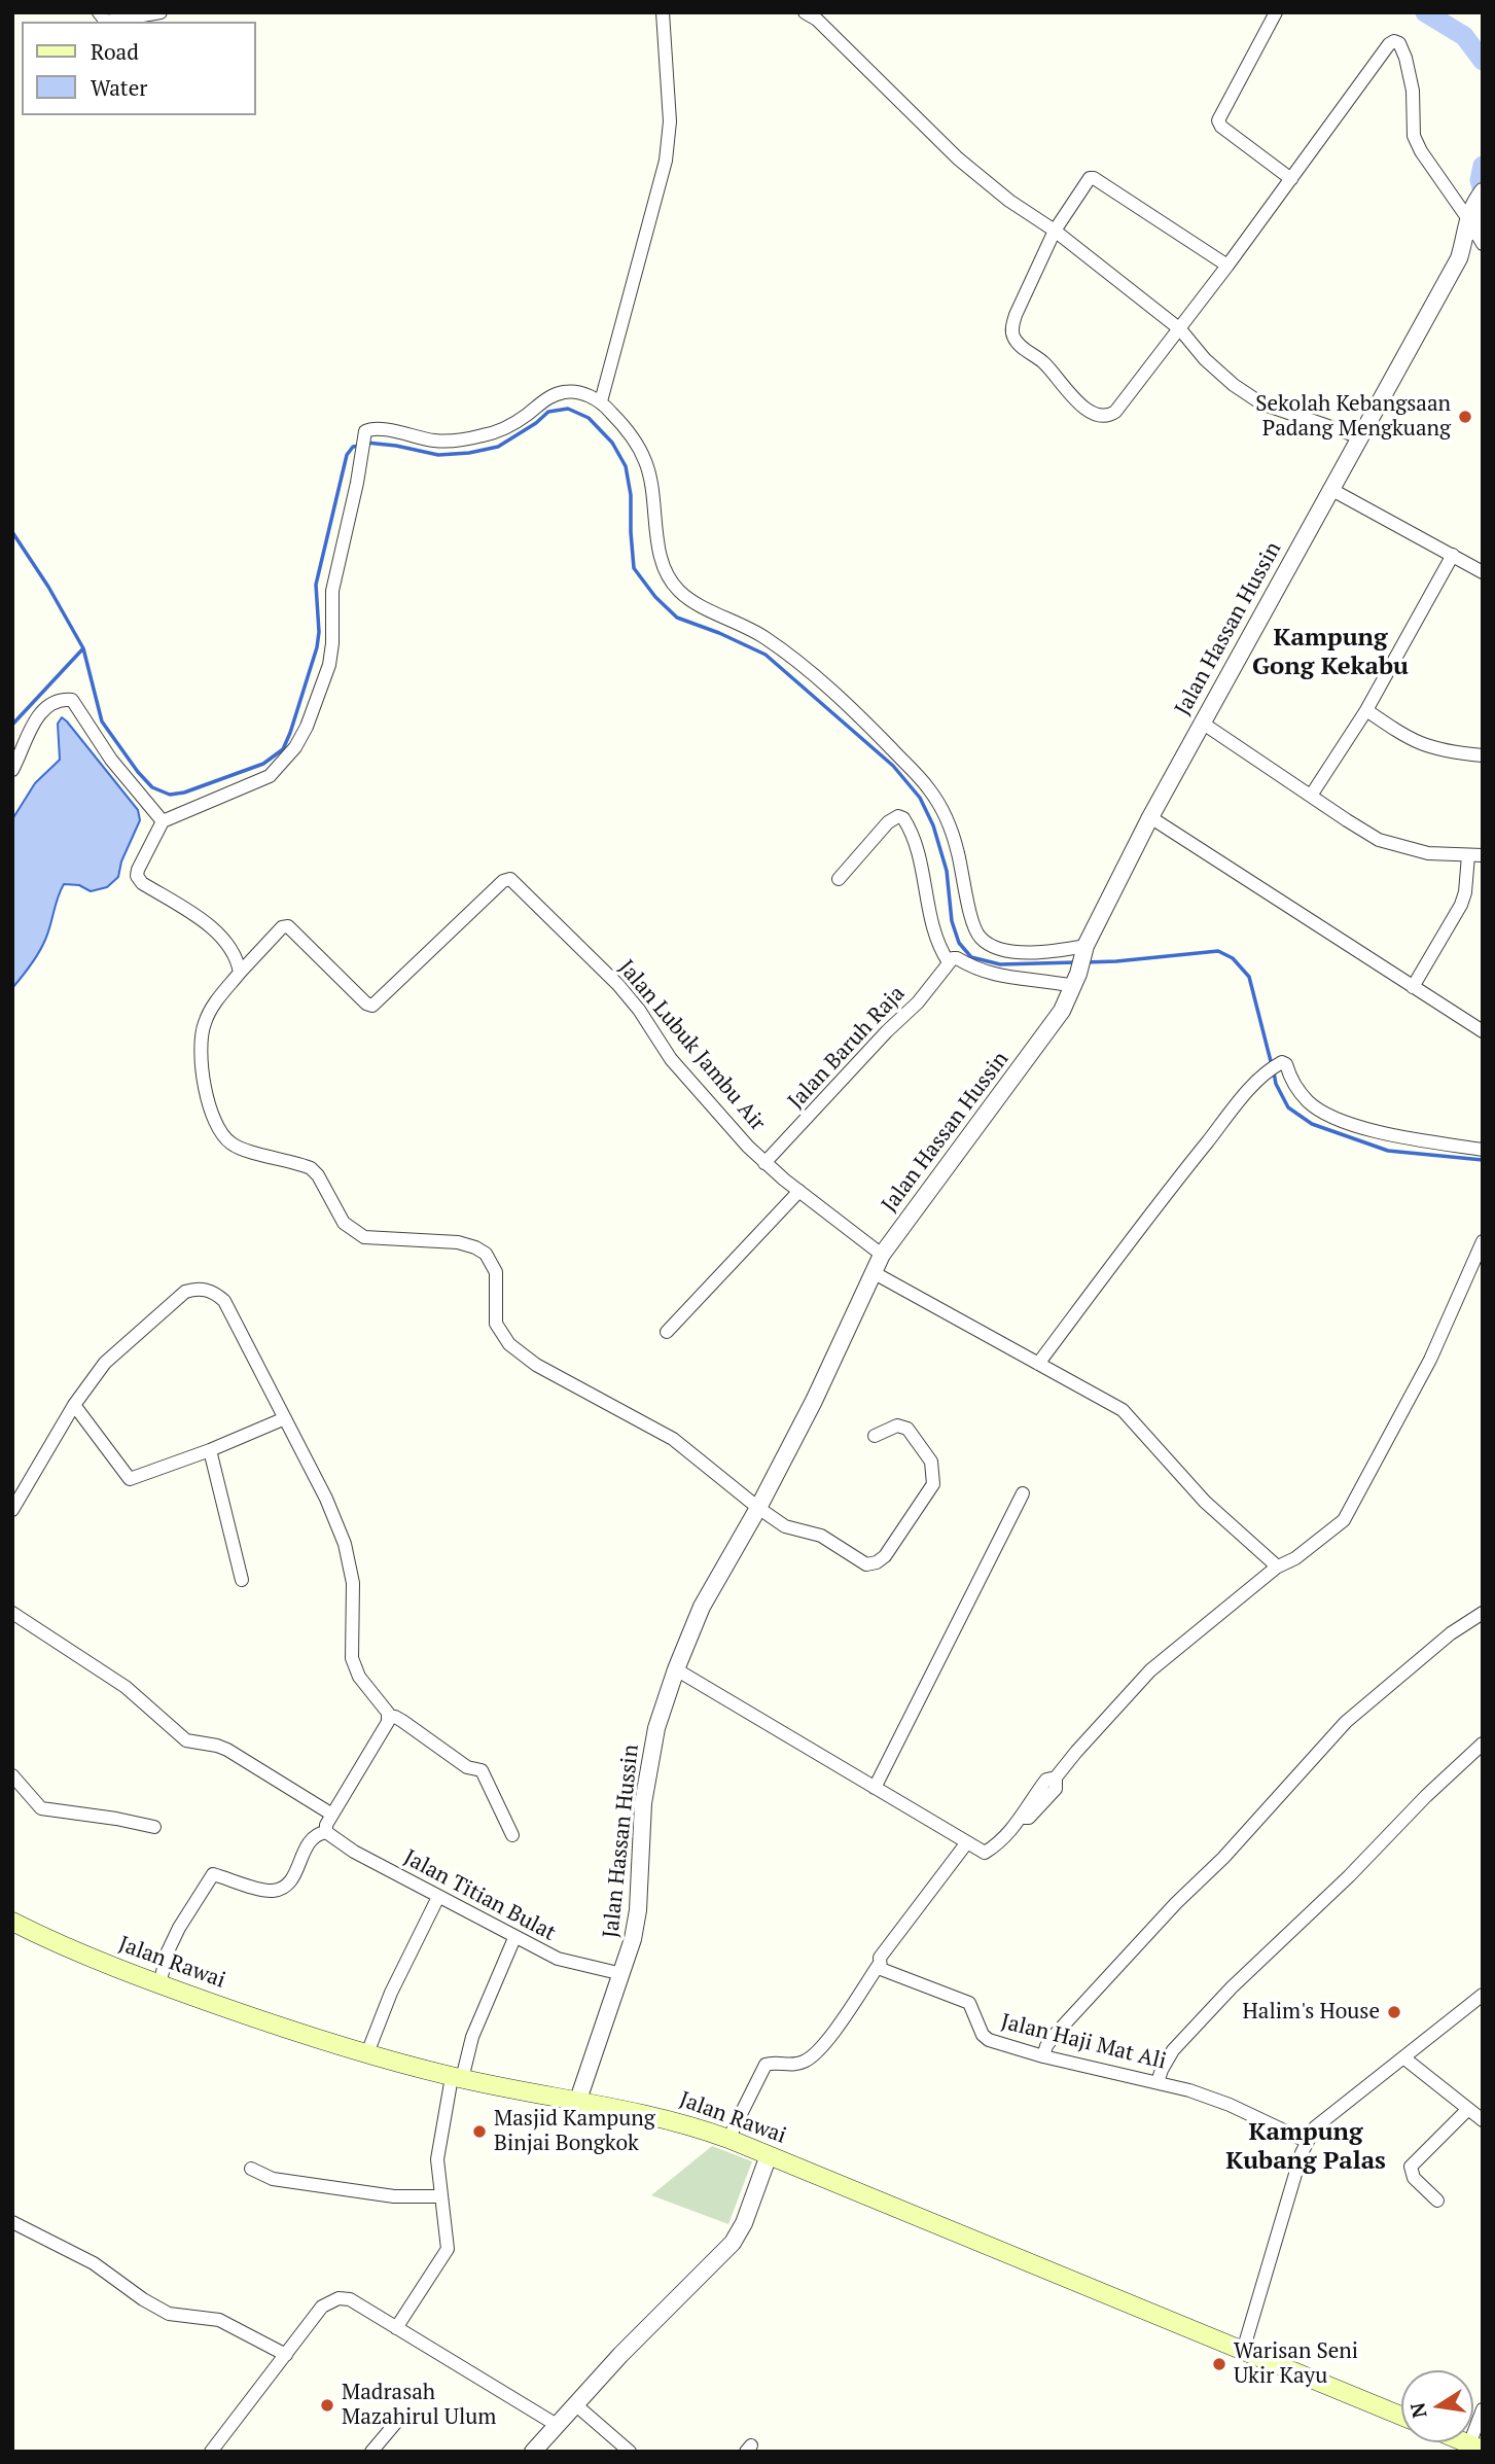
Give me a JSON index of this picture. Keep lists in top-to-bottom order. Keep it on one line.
{"streets":{"main road":["Jalan Rawai"],"street":["Jalan Hassan Hussin","Jalan Lubuk Jambu Air","Jalan Baruh Raja","Jalan Titian Bulat","Jalan Haji Mat Ali"]},"crossings":[["Jalan Hassan Hussin","Jalan Lubuk Jambu Air"],["Jalan Hassan Hussin","Jalan Titian Bulat"],["Jalan Hassan Hussin","Jalan Rawai"],["Jalan Lubuk Jambu Air","Jalan Baruh Raja"]],"districts":["Kampung Gong Kekabu","Kampung Kubang Palas"],"places":["Sekolah Kebangsaan Padang Mengkuang","Halim's House","Masjid Kampung Binjai Bongkok","Warisan Seni Ukir Kayu","Madrasah Mazahirul Ulum"],"legend":["Road","Water"],"north":"left"}
